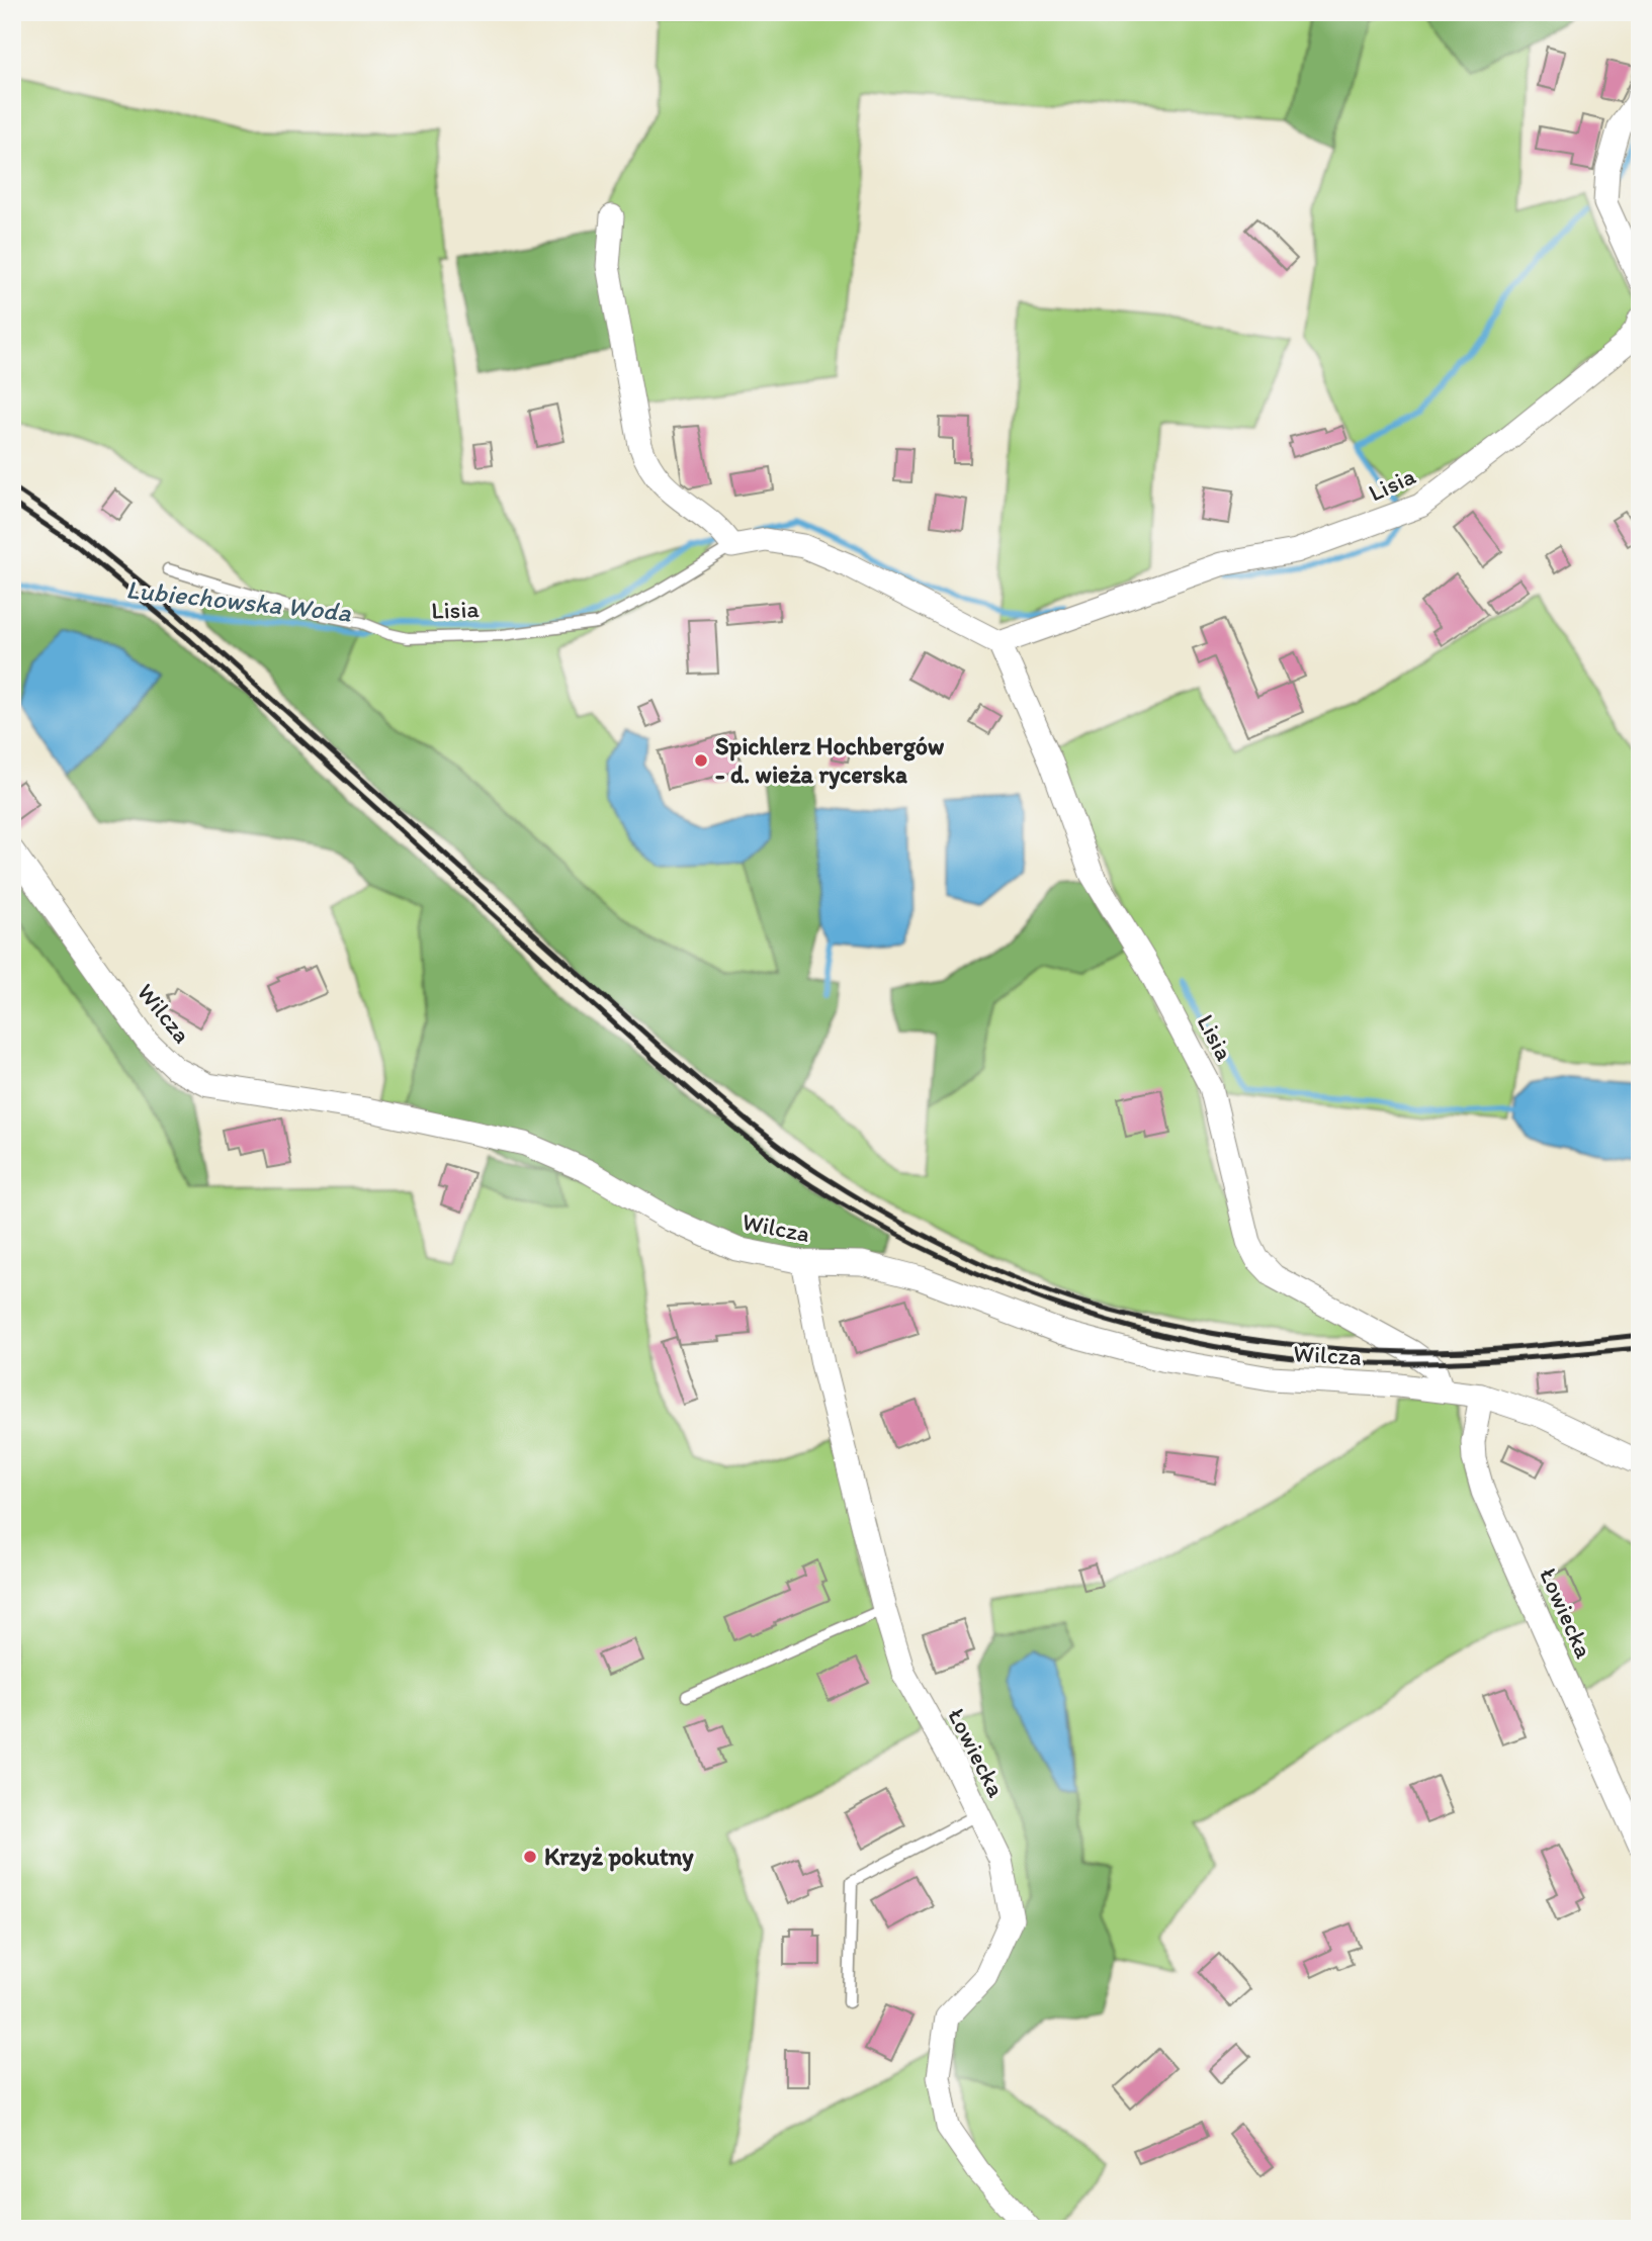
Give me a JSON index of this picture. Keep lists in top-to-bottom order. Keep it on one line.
{"streets":{"street":["Lisia","Wilcza","Łowiecka"]},"crossings":[["Lisia","Wilcza"],["Wilcza","Łowiecka"]],"water":["Lubiechowska Woda"],"places":["Spichlerz Hochbergów - d. wieża rycerska","Krzyż pokutny"]}
